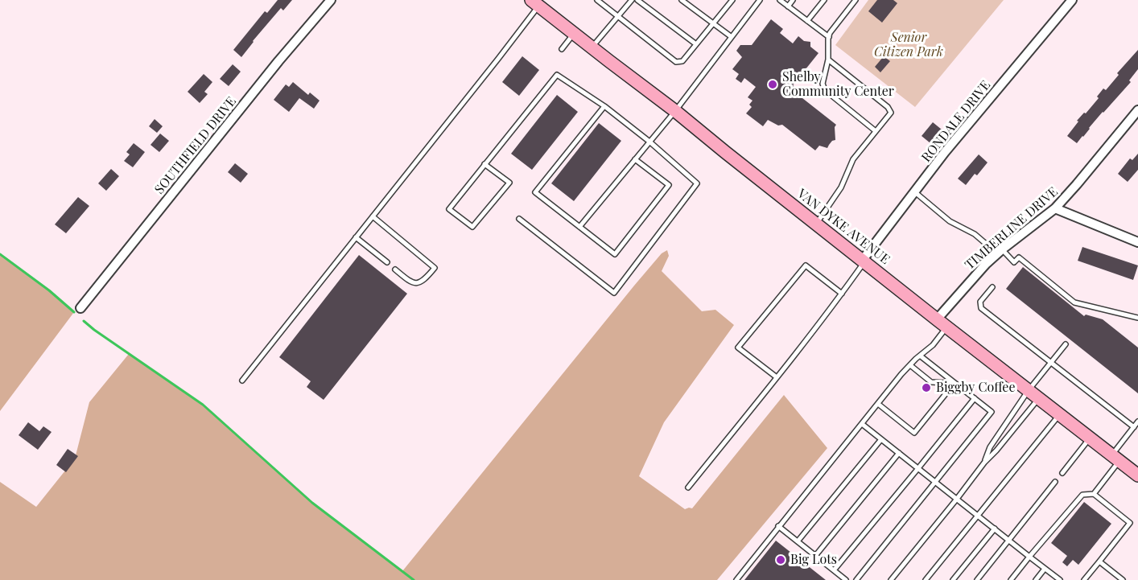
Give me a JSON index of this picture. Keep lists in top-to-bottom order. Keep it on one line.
{"streets":{"main road":["VAN DYKE AVENUE"],"street":["RONDALE DRIVE","SOUTHFIELD DRIVE","TIMBERLINE DRIVE"]},"crossings":[["RONDALE DRIVE","VAN DYKE AVENUE"],["VAN DYKE AVENUE","TIMBERLINE DRIVE"]],"parks":["Senior Citizen Park"],"places":["Shelby Community Center","Biggby Coffee","Big Lots"]}
